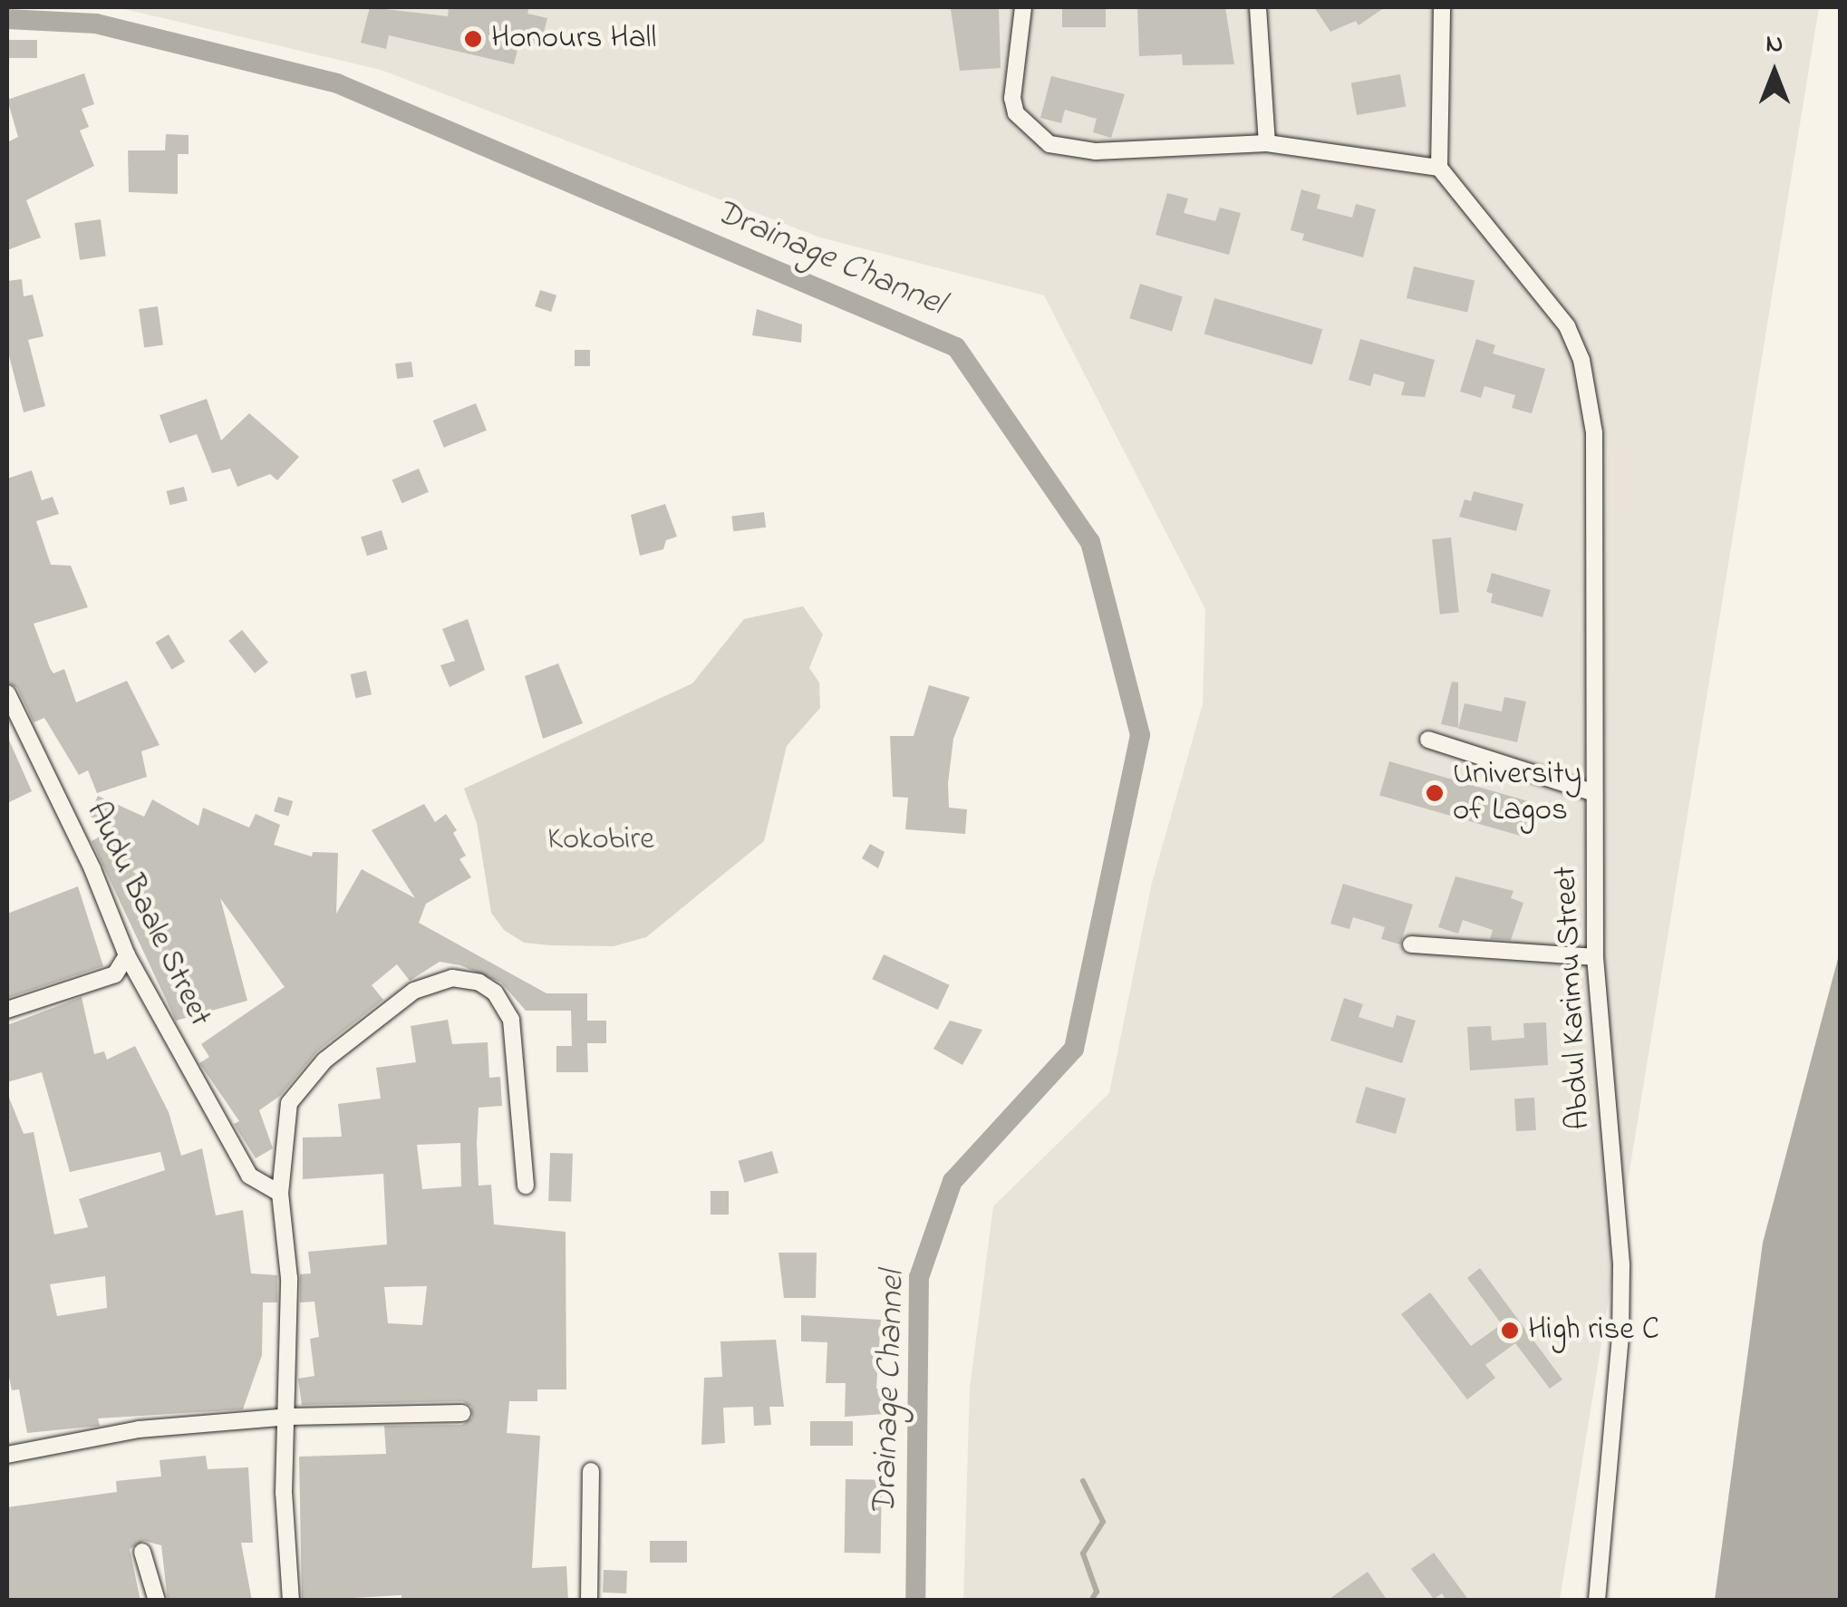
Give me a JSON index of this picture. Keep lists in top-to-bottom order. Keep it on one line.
{"streets":{"street":["Audu Baale Street","Abdul Karimu Street"]},"water":["Drainage Channel"],"parks":["Kokobire"],"places":["Honours Hall","University of Lagos","High rise C"],"north":"top"}
